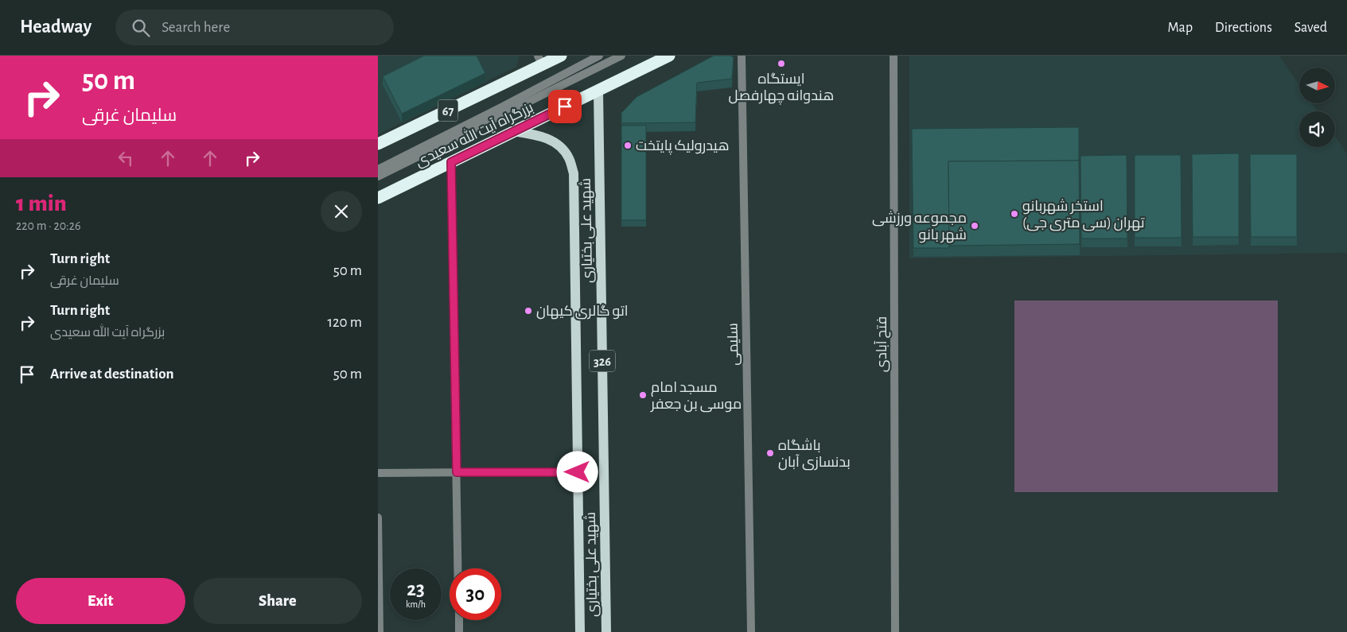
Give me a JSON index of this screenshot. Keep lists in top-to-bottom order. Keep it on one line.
{"streets":{"highway":["67","بزرگراه آیت الله سعیدی"],"main road":["شهید علی بختیاری","326"],"street":["سلیمی","فتح آبادی"]},"crossings":[["بزرگراه آیت الله سعیدی","شهید علی بختیاری"]],"places":["ایستگاه هندوانه چهارفصل","هیدرولیک پایتخت","استخر شهربانو تهران (سی متری جی)","مجموعه ورزشی شهر بانو","اتو گالری کیهان","مسجد امام موسی بن جعفر","باشگاه بدنسازی آبان"],"north":"right","page":{"header":"Headway","search":"Search here","nav":["Map","Directions","Saved"],"turn":["50 m","سلیمان غرقی"],"heading":["1 min","220 m · 20:26"],"list":[{"name":"Turn right","note":"سلیمان غرقی","value":"50 m"},{"name":"Turn right","note":"بزرگراه آیت الله سعیدی","value":"120 m"},{"name":"Arrive at destination","value":"50 m"}],"speed":"23 km/h","limit":"30","buttons":["Exit","Share"]}}
